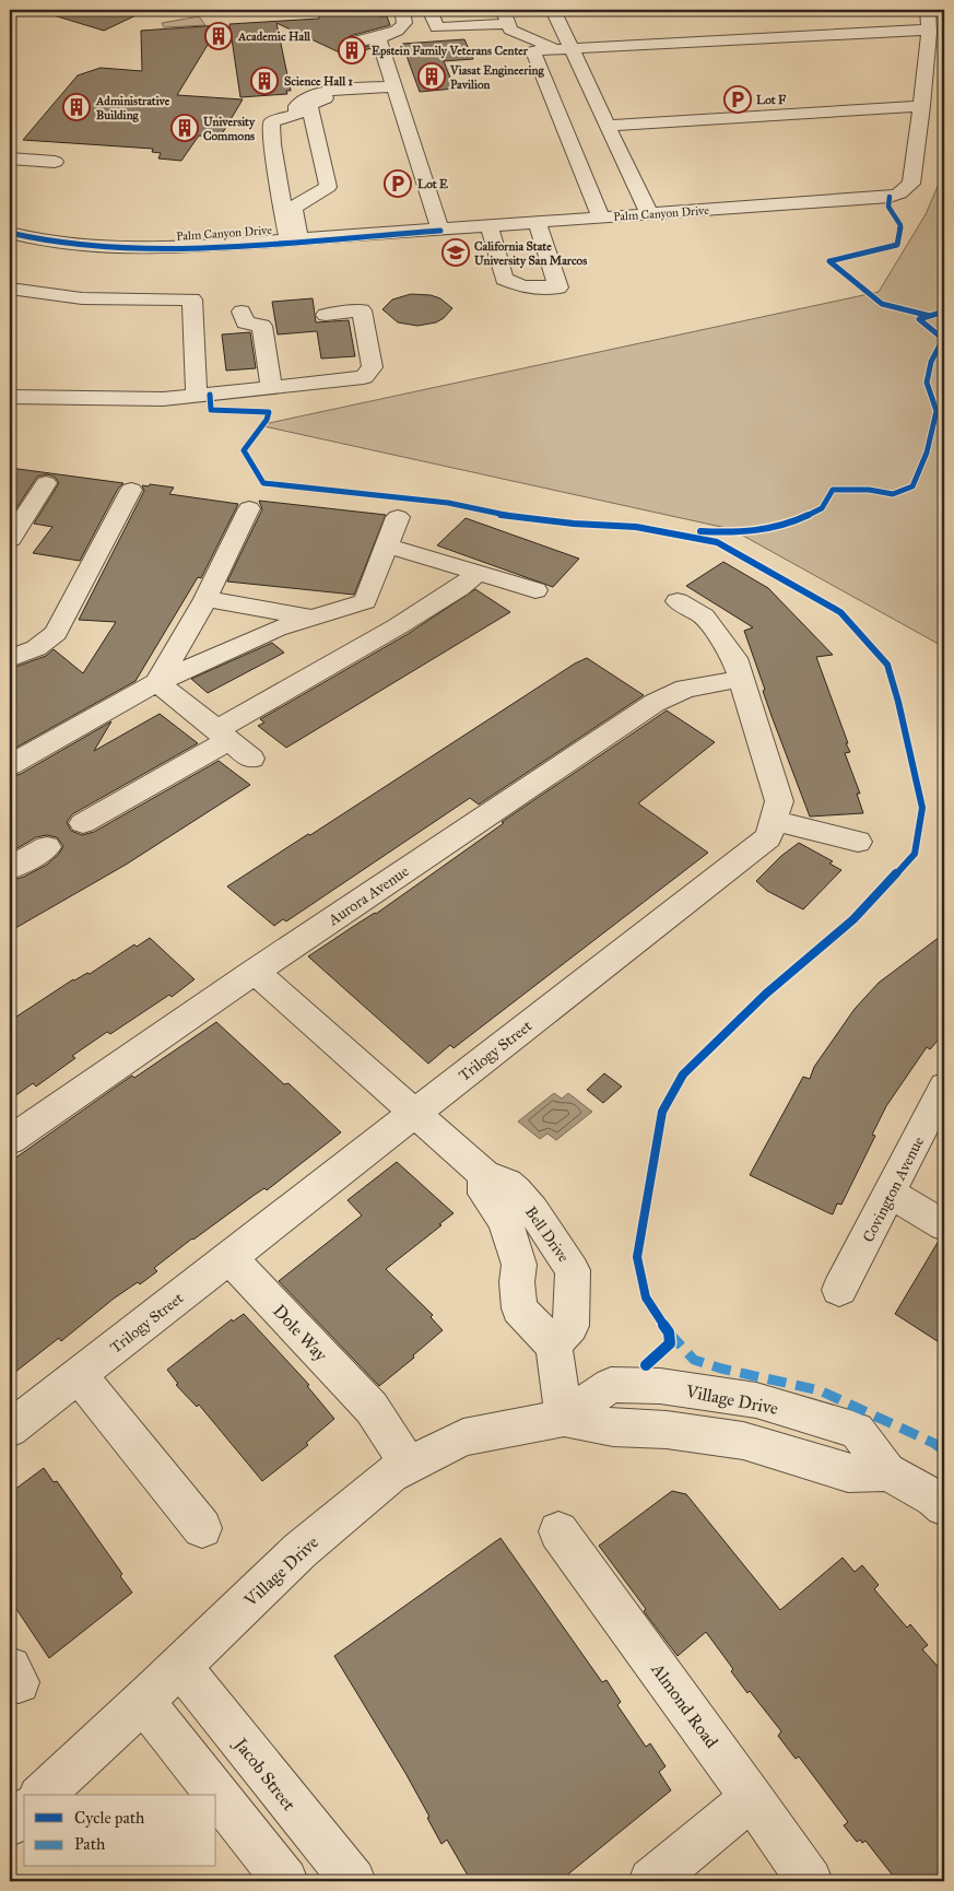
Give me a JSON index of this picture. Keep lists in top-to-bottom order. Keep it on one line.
{"streets":{"street":["Palm Canyon Drive","Aurora Avenue","Trilogy Street","Covington Avenue","Bell Drive","Dole Way","Village Drive","Almond Road","Jacob Street"]},"crossings":[["Aurora Avenue","Trilogy Street"],["Aurora Avenue","Bell Drive"],["Trilogy Street","Bell Drive"],["Trilogy Street","Dole Way"],["Dole Way","Village Drive"],["Village Drive","Jacob Street"]],"places":{"building":["Academic Hall","Epstein Family Veterans Center","Viasat Engineering Pavilion","Science Hall 1","Administrative Building","University Commons"],"parking":["Lot F","Lot E"],"school or university":["California State University San Marcos"]},"legend":["Cycle path","Path"]}
